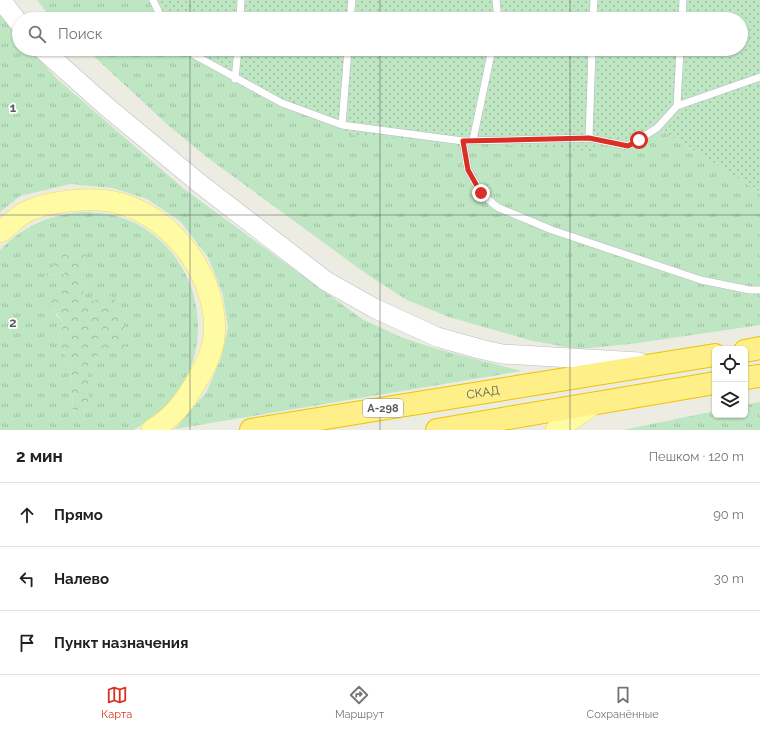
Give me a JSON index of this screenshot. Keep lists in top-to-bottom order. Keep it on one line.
{"streets":{"highway":["СКАД","А-298"]},"page":{"search":"Поиск","heading":["2 мин","Пешком · 120 m"],"list":[["Прямо","90 m"],["Налево","30 m"],"Пункт назначения"],"nav":["Карта","Маршрут","Сохранённые"]},"grid":{"rows":["1","2"]}}
